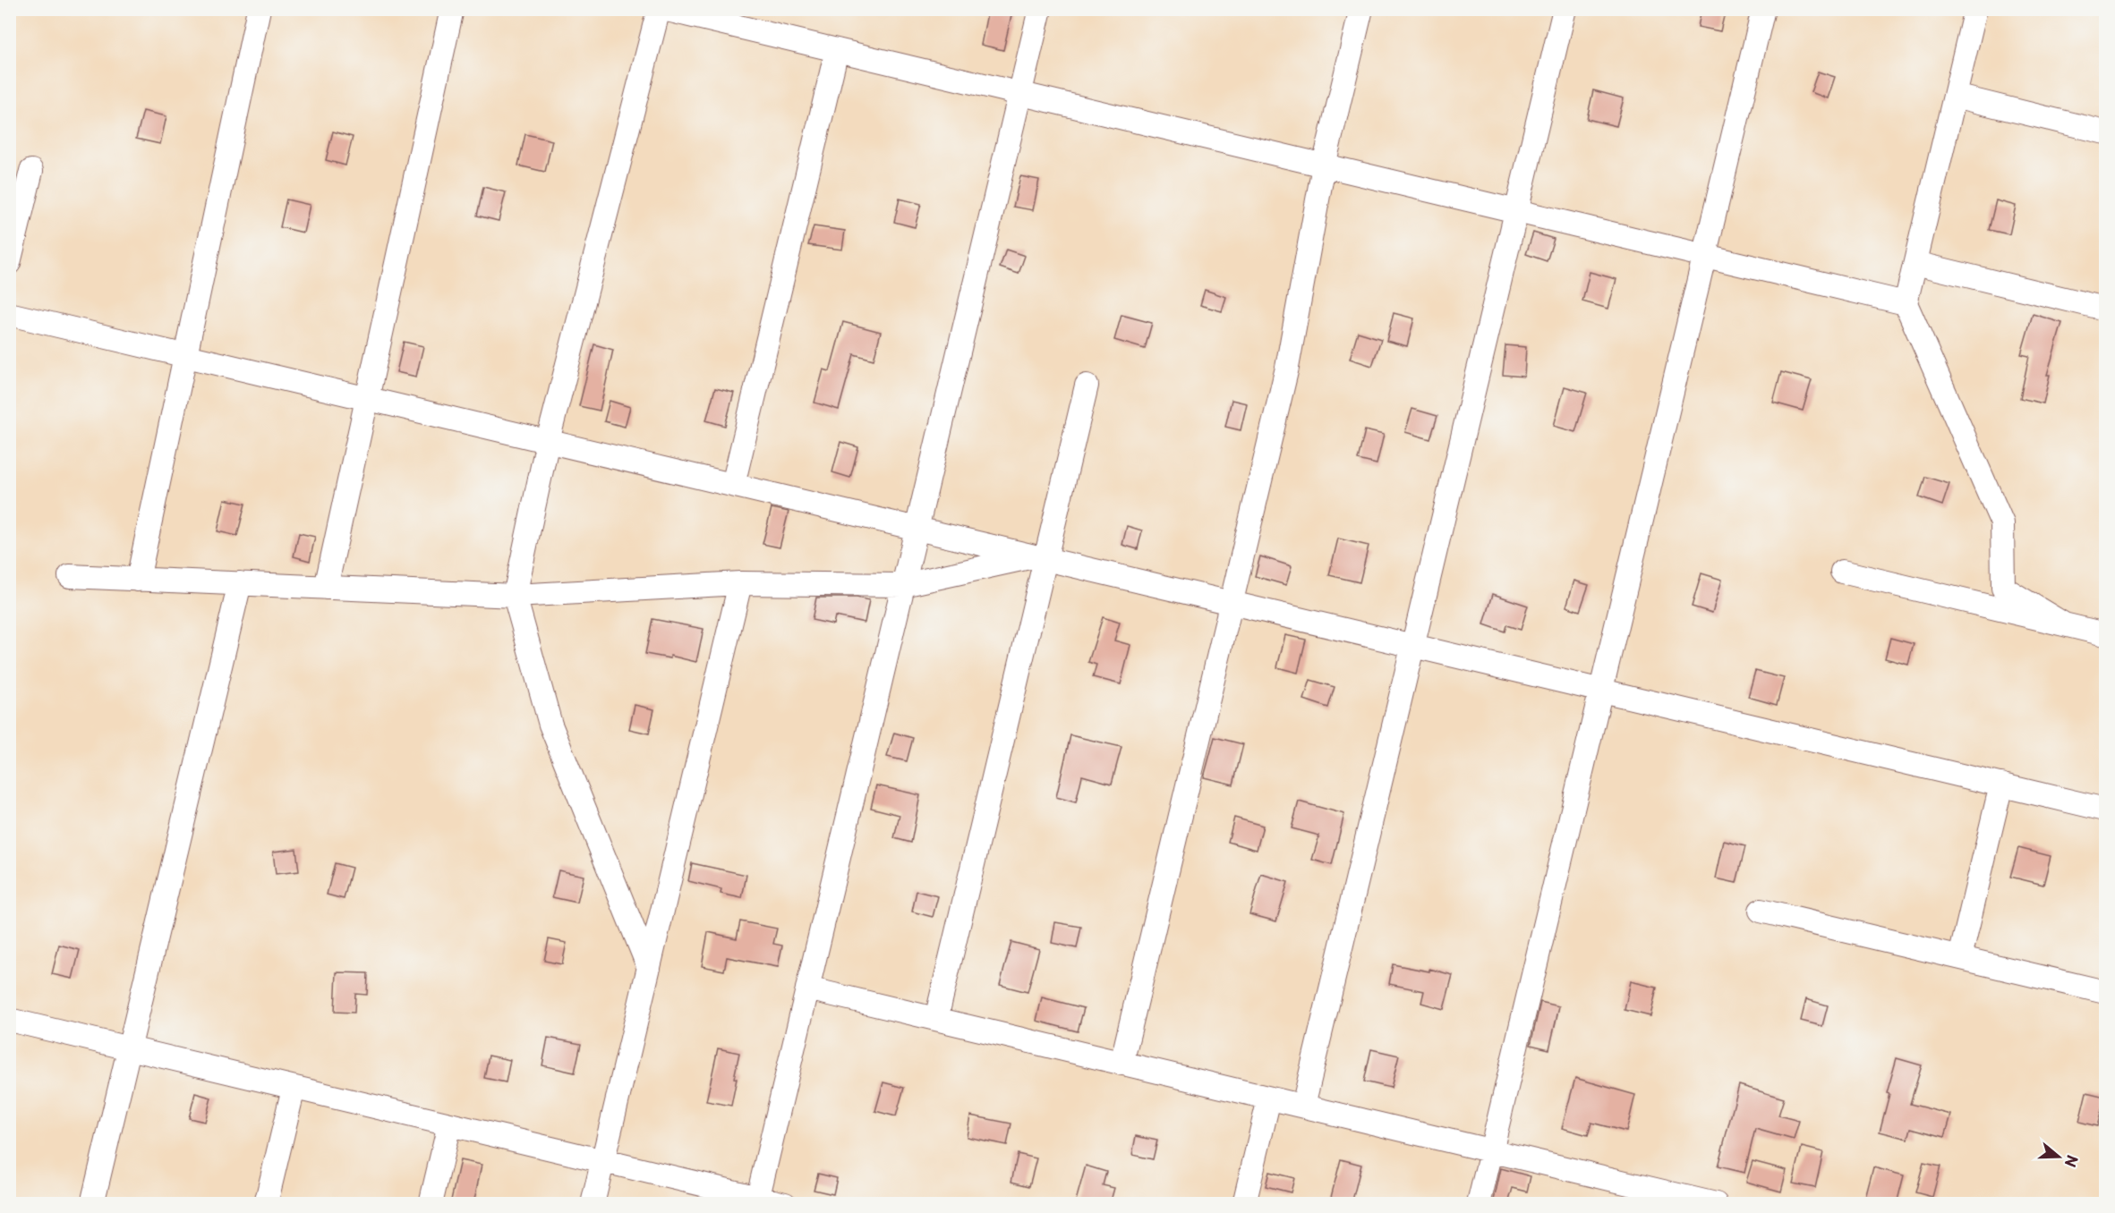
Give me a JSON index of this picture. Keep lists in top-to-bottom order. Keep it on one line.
{"north":"right"}
